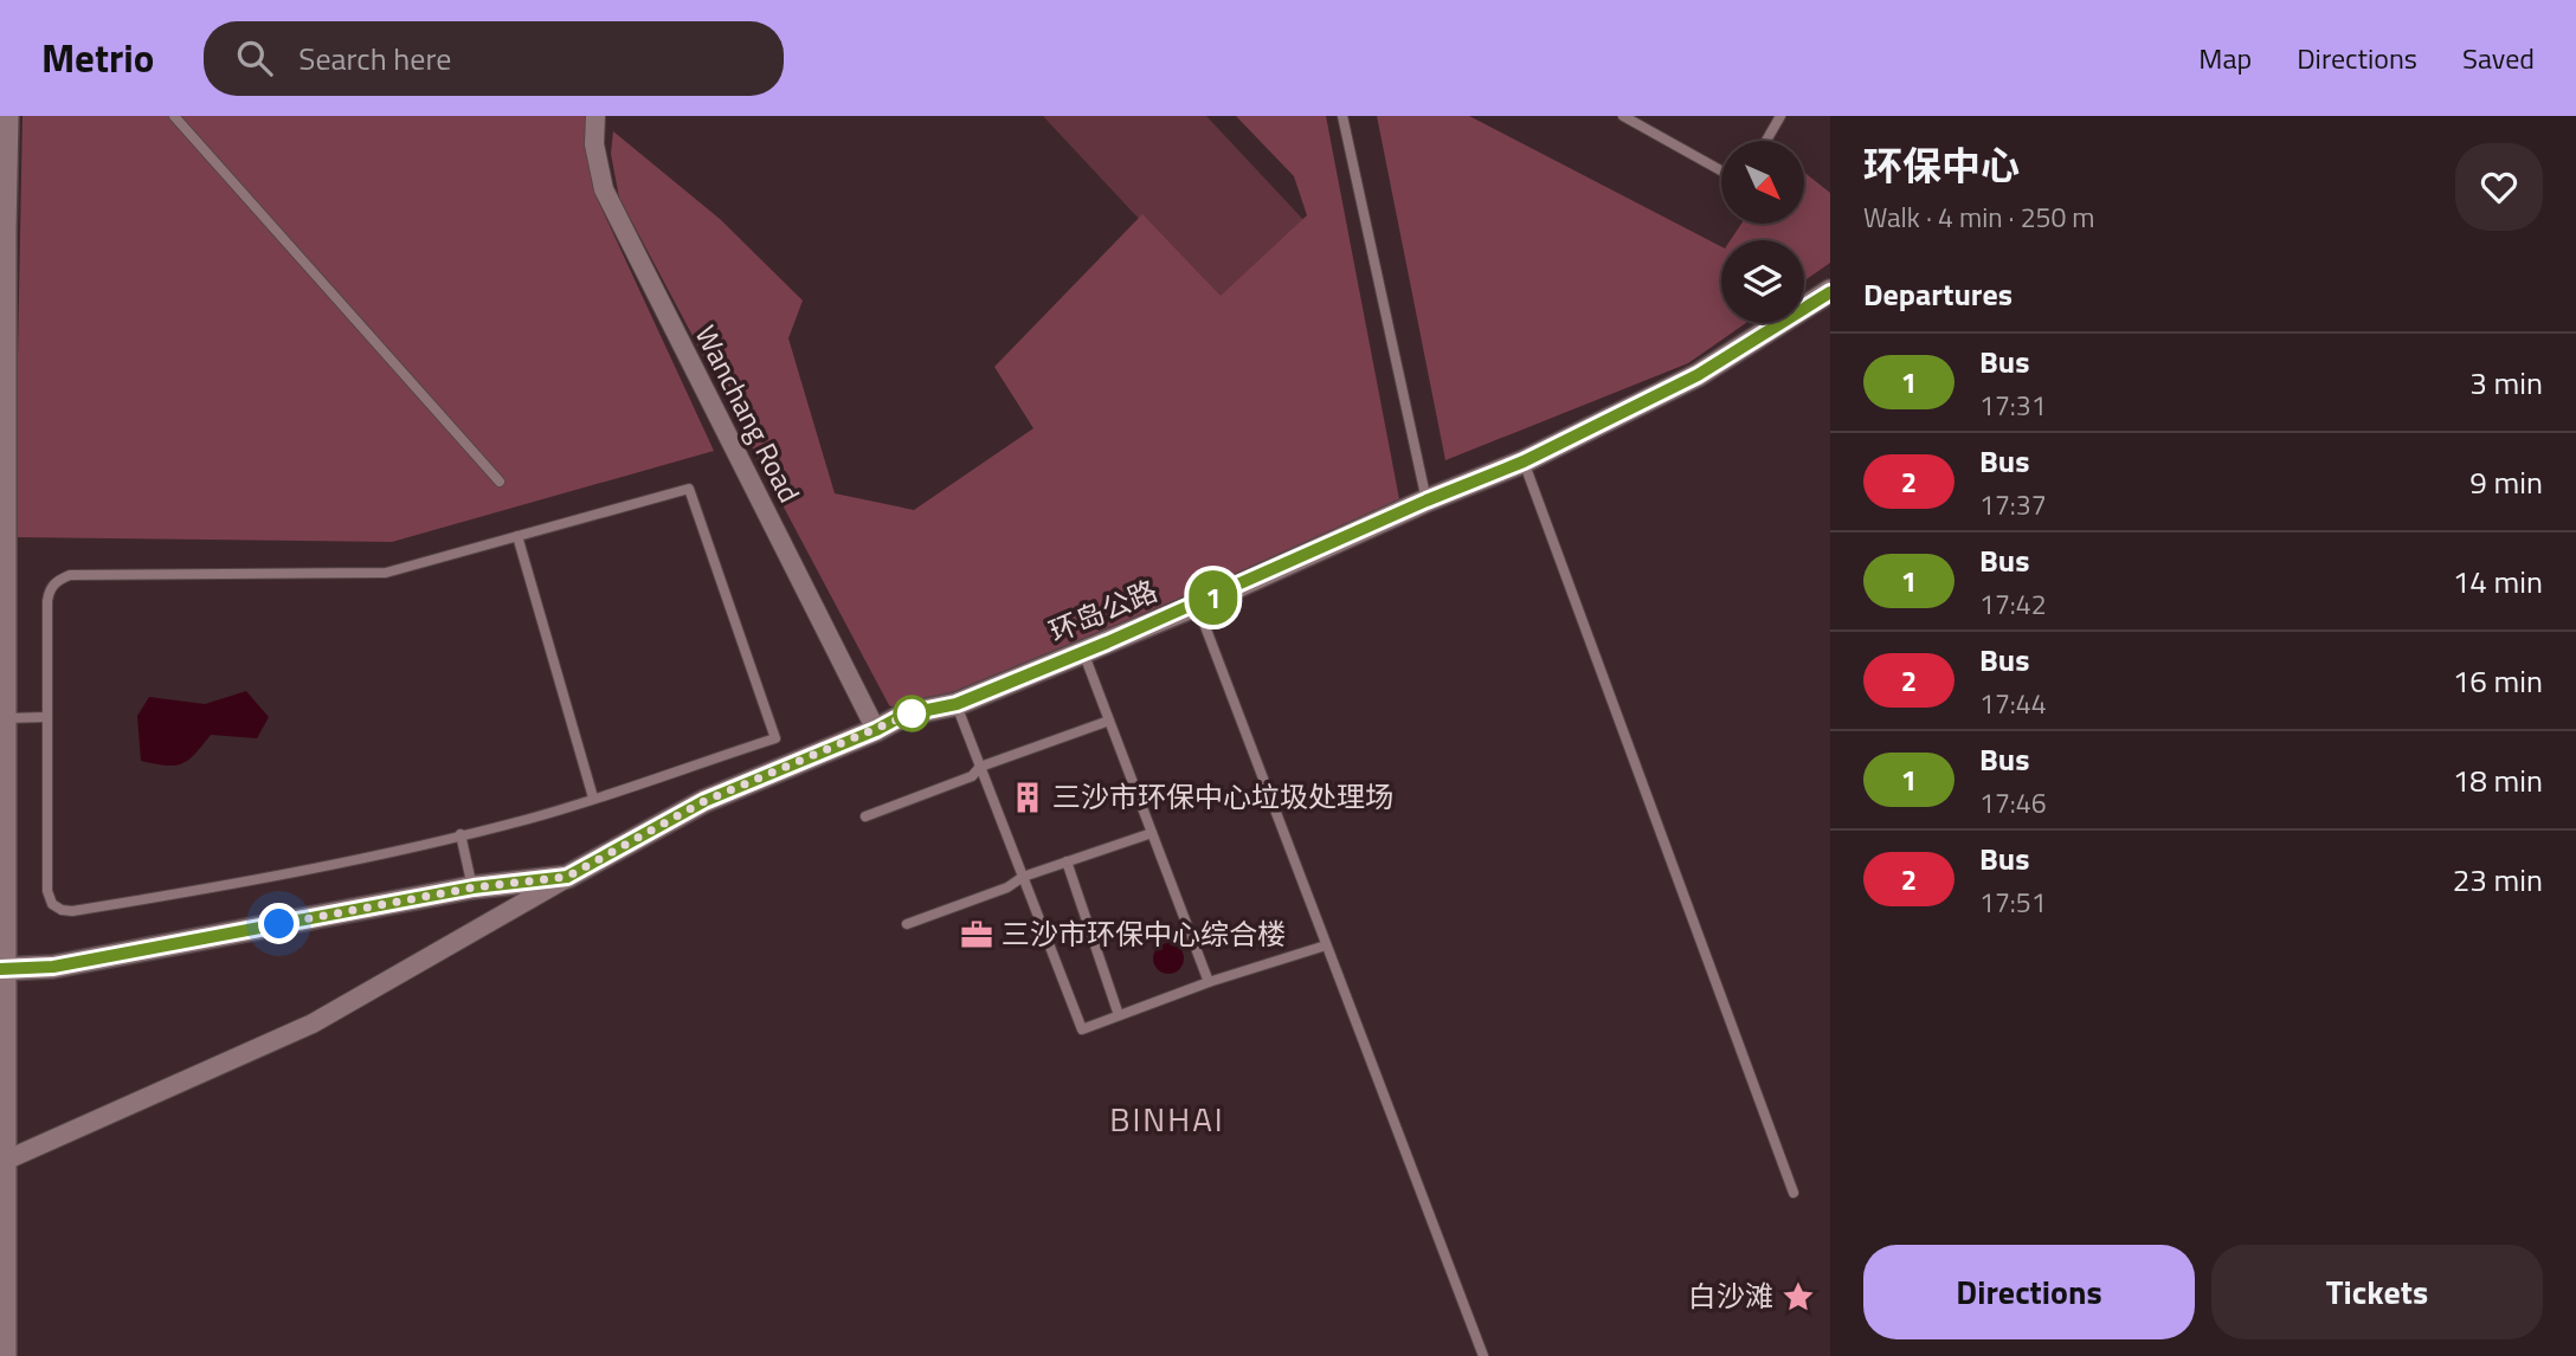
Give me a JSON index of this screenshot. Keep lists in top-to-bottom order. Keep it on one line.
{"streets":{"street":["Wanchang Road","环岛公路"]},"crossings":[["Wanchang Road","环岛公路"]],"districts":["BINHAI"],"places":{"building":["三沙市环保中心垃圾处理场"],"office":["三沙市环保中心综合楼"],"place":["白沙滩"]},"lines":["bus line 1"],"north":"bottom right","page":{"header":"Metrio","search":"Search here","nav":["Map","Directions","Saved"],"on_map":"1","heading":[["环保中心","Walk · 4 min · 250 m"],"Departures"],"list":[{"mark":"1","name":"Bus","note":"17:31","value":"3 min"},{"mark":"2","name":"Bus","note":"17:37","value":"9 min"},{"mark":"1","name":"Bus","note":"17:42","value":"14 min"},{"mark":"2","name":"Bus","note":"17:44","value":"16 min"},{"mark":"1","name":"Bus","note":"17:46","value":"18 min"},{"mark":"2","name":"Bus","note":"17:51","value":"23 min"}],"buttons":["Directions","Tickets"]}}
